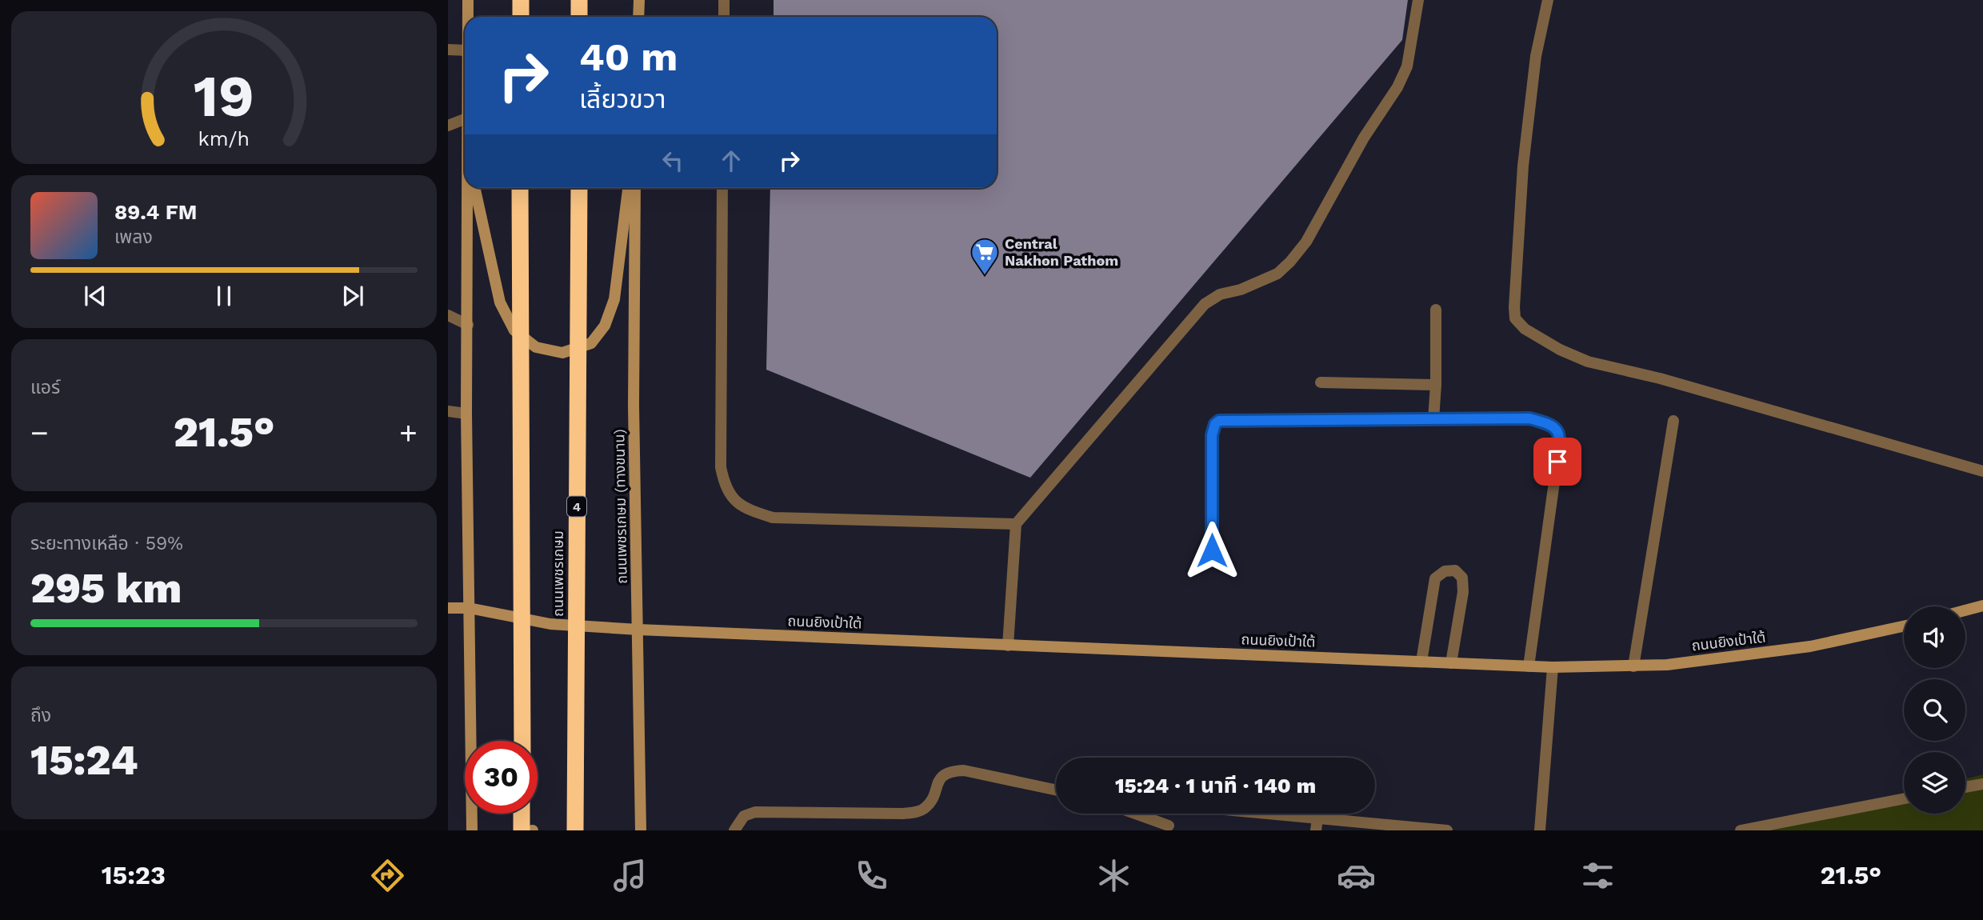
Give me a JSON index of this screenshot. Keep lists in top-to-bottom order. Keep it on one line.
{"streets":{"highway":["4","ถนนเพชรเกษม"],"main road":["ถนนเพชรเกษม (ทางขนาน)","ถนนยิงเป้าใต้"]},"crossings":[["ถนนเพชรเกษม (ทางขนาน)","ถนนยิงเป้าใต้"]],"places":{"supermarket":["Central Nakhon Pathom"]},"page":{"turn":["40 m","เลี้ยวขวา"],"song":["89.4 FM","เพลง"],"tile":["แอร์",["ระยะทางเหลือ · 59%","295 km"],["ถึง","15:24"]],"heat":["−","21.5°","+"],"limit":"30","trip":"15:24 · 1 นาที · 140 m","tabs":["15:23","21.5°"],"gauge":["19","km/h"]}}
